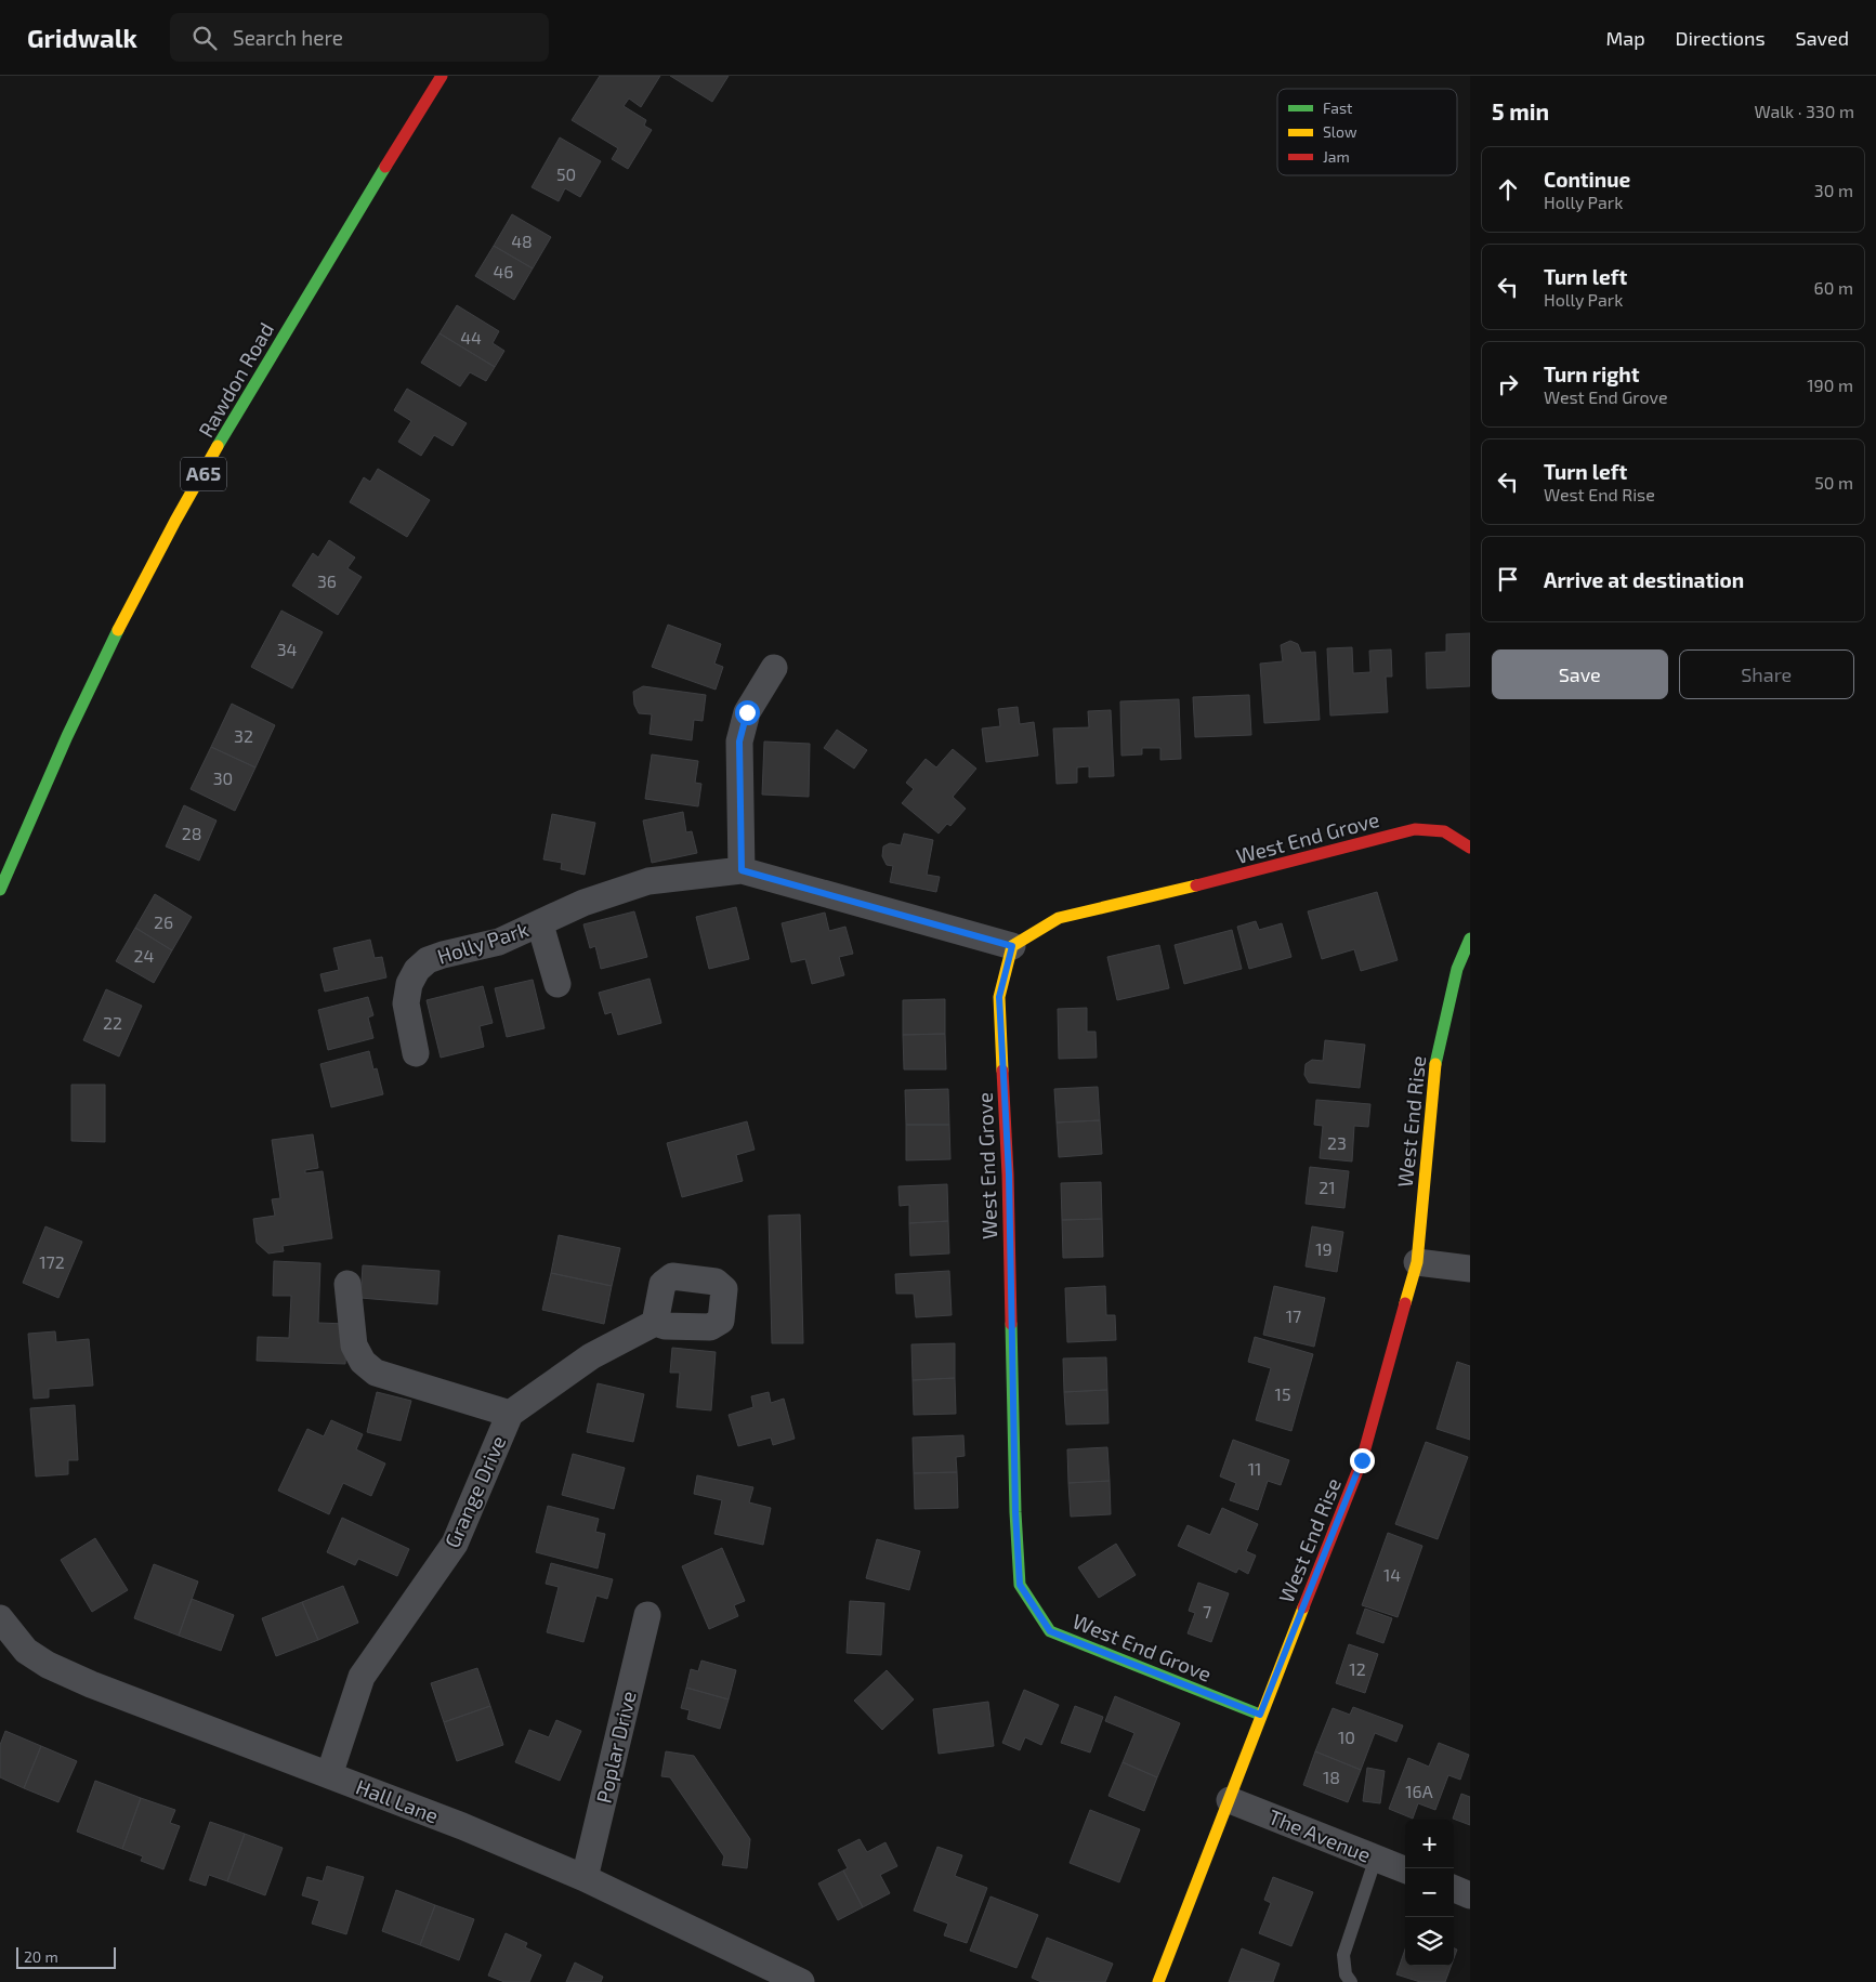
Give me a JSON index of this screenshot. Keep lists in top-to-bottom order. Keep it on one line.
{"streets":{"street":["Rawdon Road","A65","West End Grove","Holly Park","West End Rise","Grange Drive","Poplar Drive","Hall Lane","The Avenue"]},"crossings":[["West End Grove","Holly Park"],["West End Grove","West End Rise"],["West End Rise","The Avenue"],["Grange Drive","Hall Lane"],["Poplar Drive","Hall Lane"]],"house_numbers":["50","48","46","44","36","34","32","30","28","26","24","22","23","21","19","172","17","15","11","14","7","12","10","18","16A"],"legend":["Fast","Slow","Jam"],"scale_bar":"20 m","page":{"header":"Gridwalk","search":"Search here","nav":["Map","Directions","Saved"],"heading":["5 min","Walk · 330 m"],"list":[["Continue","Holly Park","30 m"],["Turn left","Holly Park","60 m"],["Turn right","West End Grove","190 m"],["Turn left","West End Rise","50 m"],"Arrive at destination"],"buttons":["Save","Share"],"map_buttons":["+","−"],"scale":"20 m"}}
